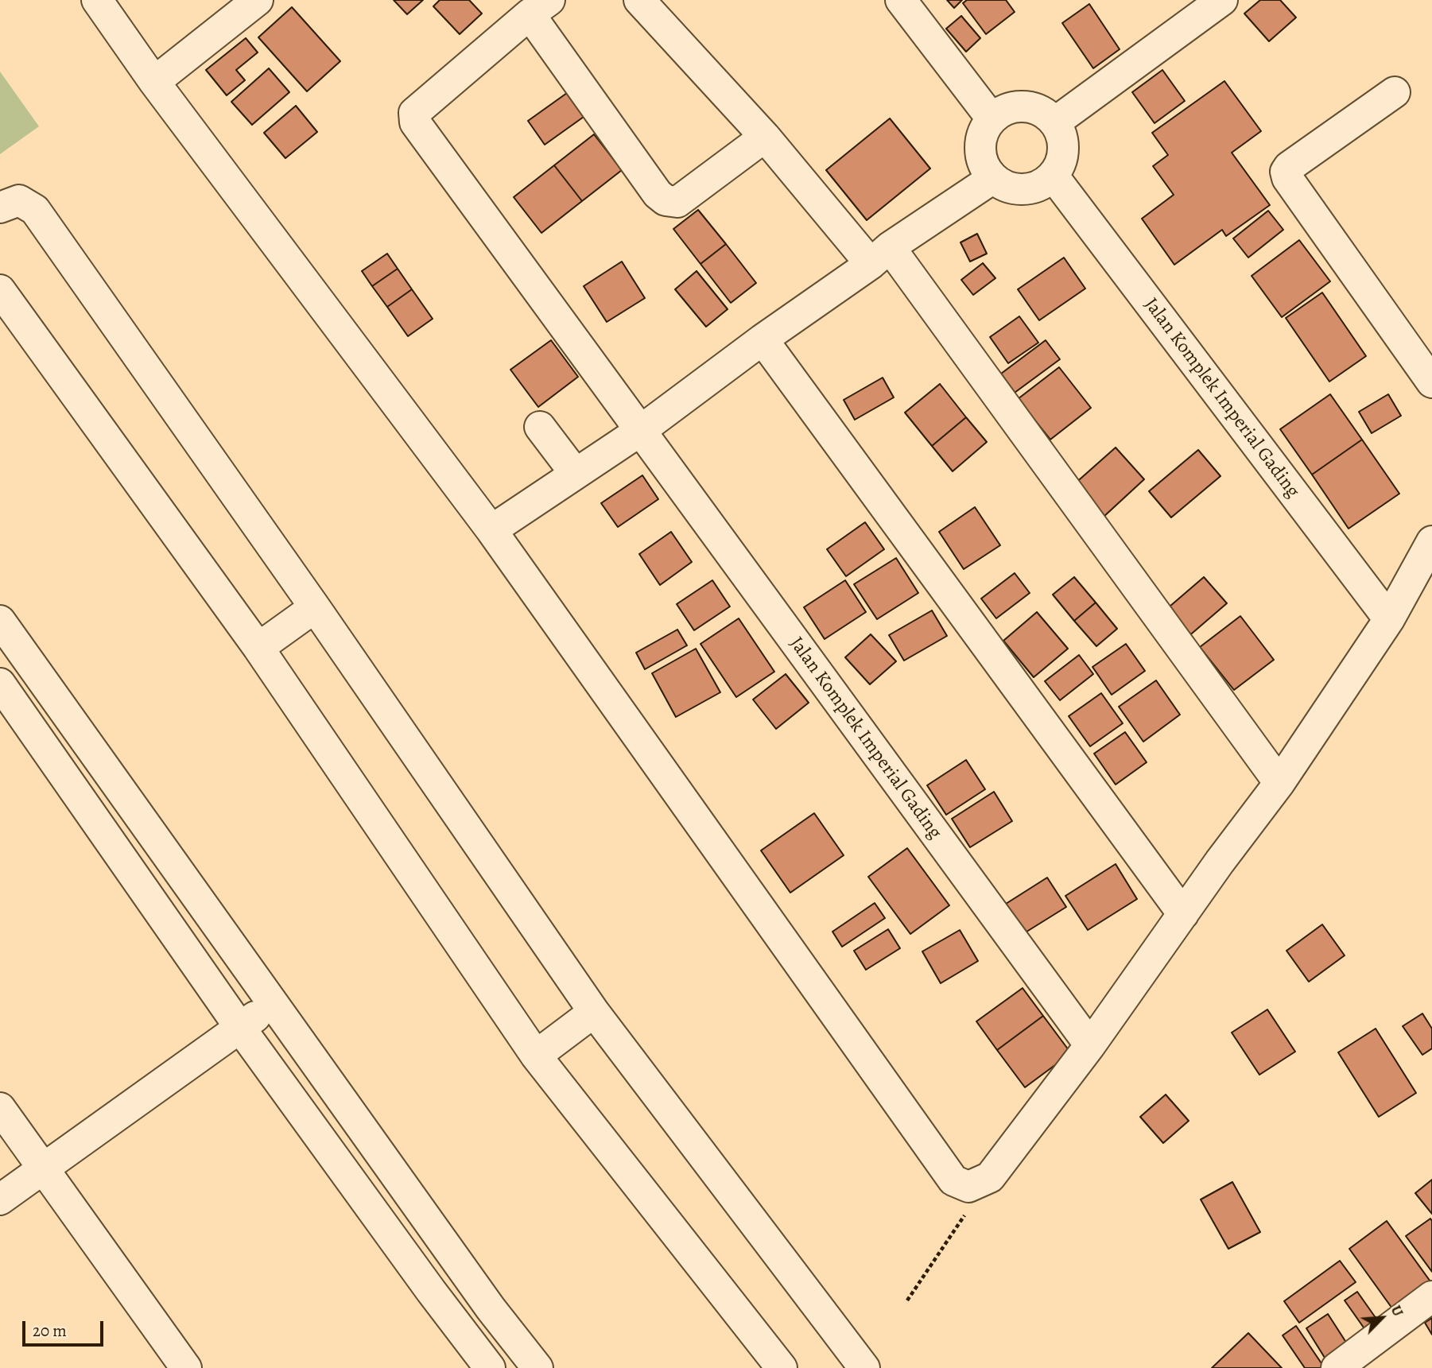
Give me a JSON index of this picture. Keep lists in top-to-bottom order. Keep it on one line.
{"streets":{"street":["Jalan Komplek Imperial Gading"]},"scale_bar":"20 m","north":"top right"}
